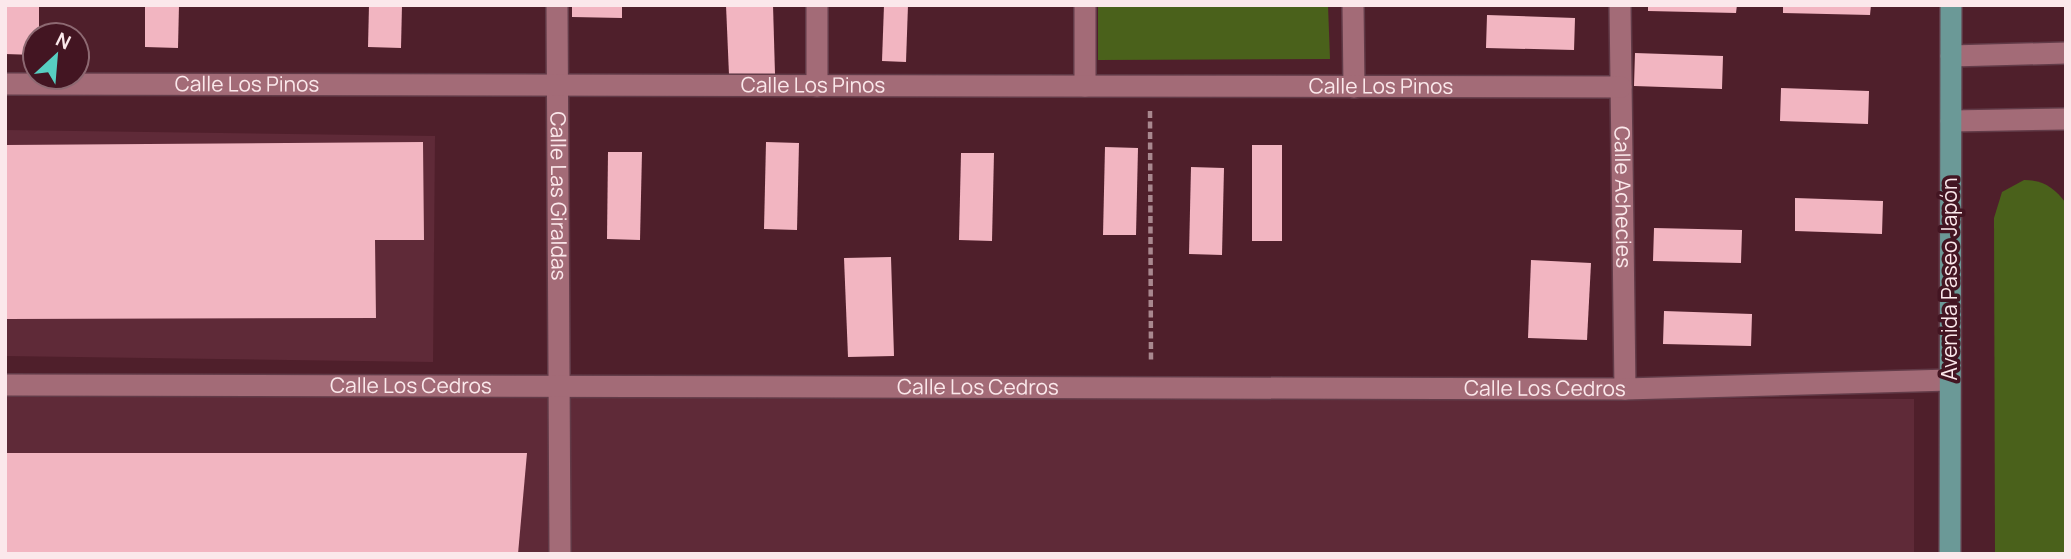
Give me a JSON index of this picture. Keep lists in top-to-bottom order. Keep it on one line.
{"streets":{"main road":["Avenida Paseo Japón"],"street":["Calle Los Pinos","Calle Las Giraldas","Calle Achecies","Calle Los Cedros"]},"crossings":[["Calle Los Pinos","Calle Las Giraldas"],["Calle Los Pinos","Calle Achecies"],["Calle Las Giraldas","Calle Los Cedros"],["Calle Achecies","Calle Los Cedros"],["Avenida Paseo Japón","Calle Los Cedros"]],"north":"top right"}
